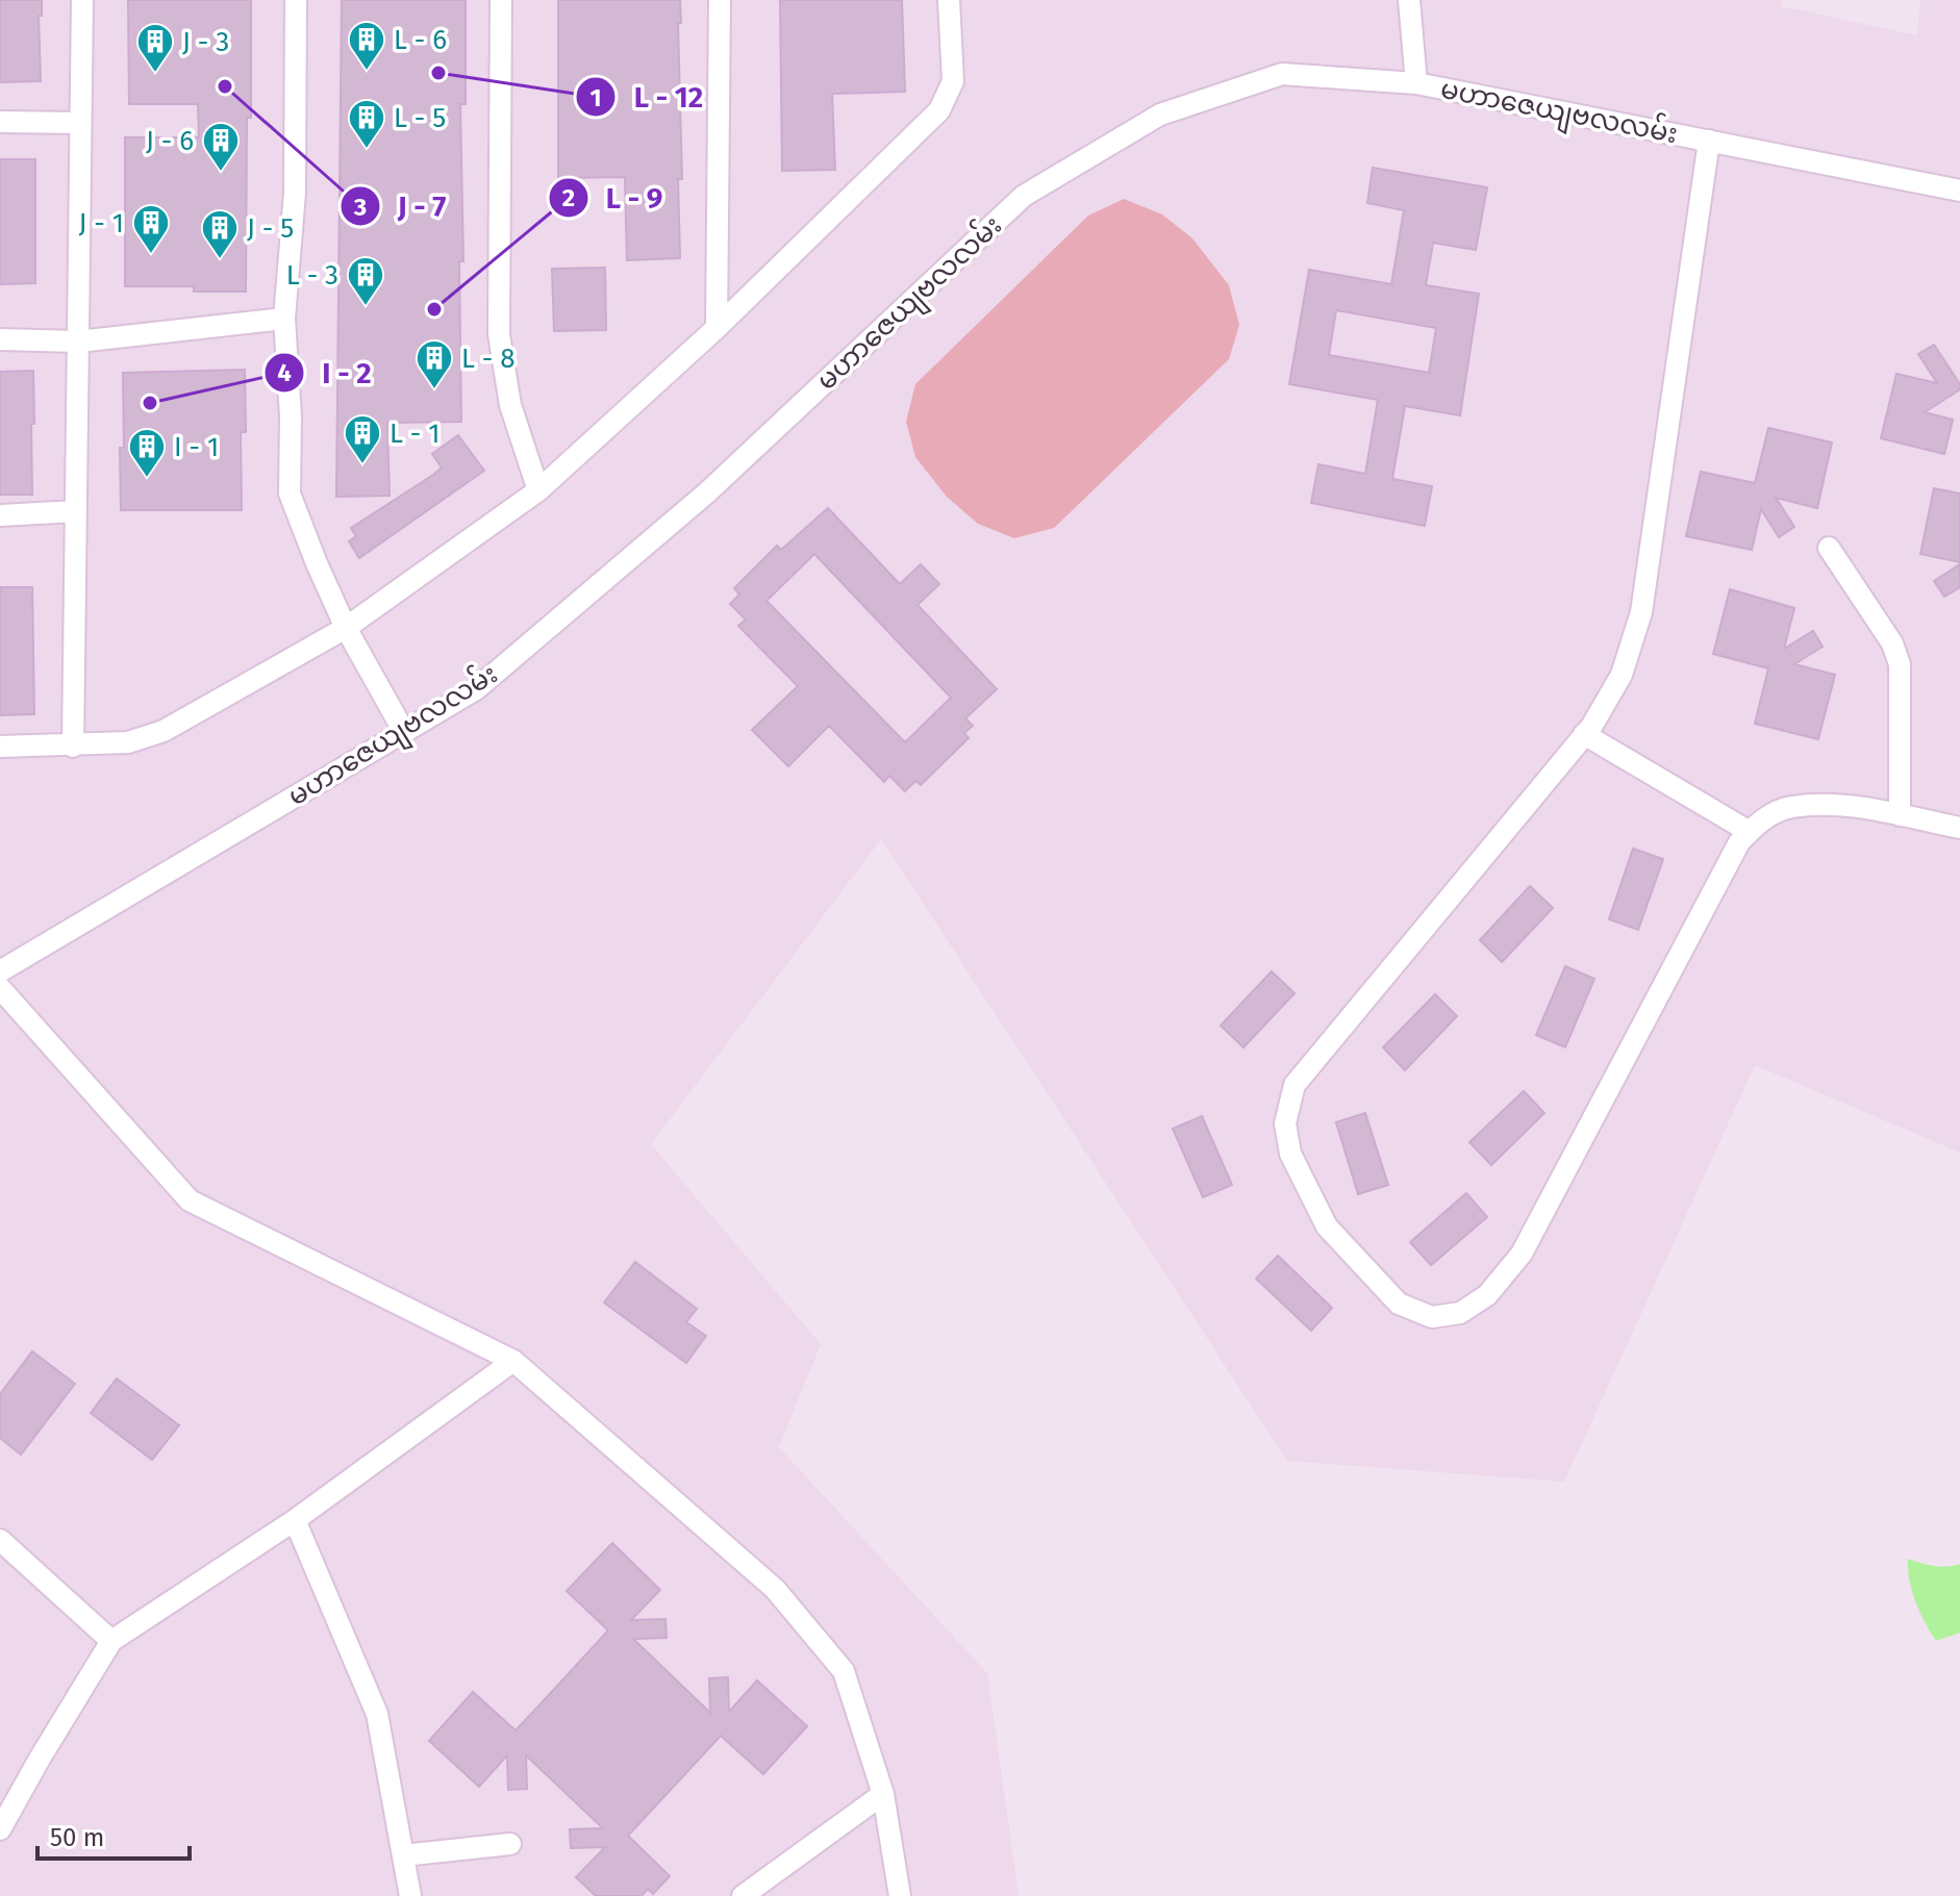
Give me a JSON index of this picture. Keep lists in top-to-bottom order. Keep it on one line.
{"streets":{"street":["မဟာဇေယျဗလလမ်း"]},"places":{"building":["L - 6","J - 3","L - 5","J - 6","J - 1","J - 5","L - 3","L - 8","L - 1","I - 1"],"other":["L - 12","J - 7","L - 9","I - 2"]},"scale_bar":"50 m"}
